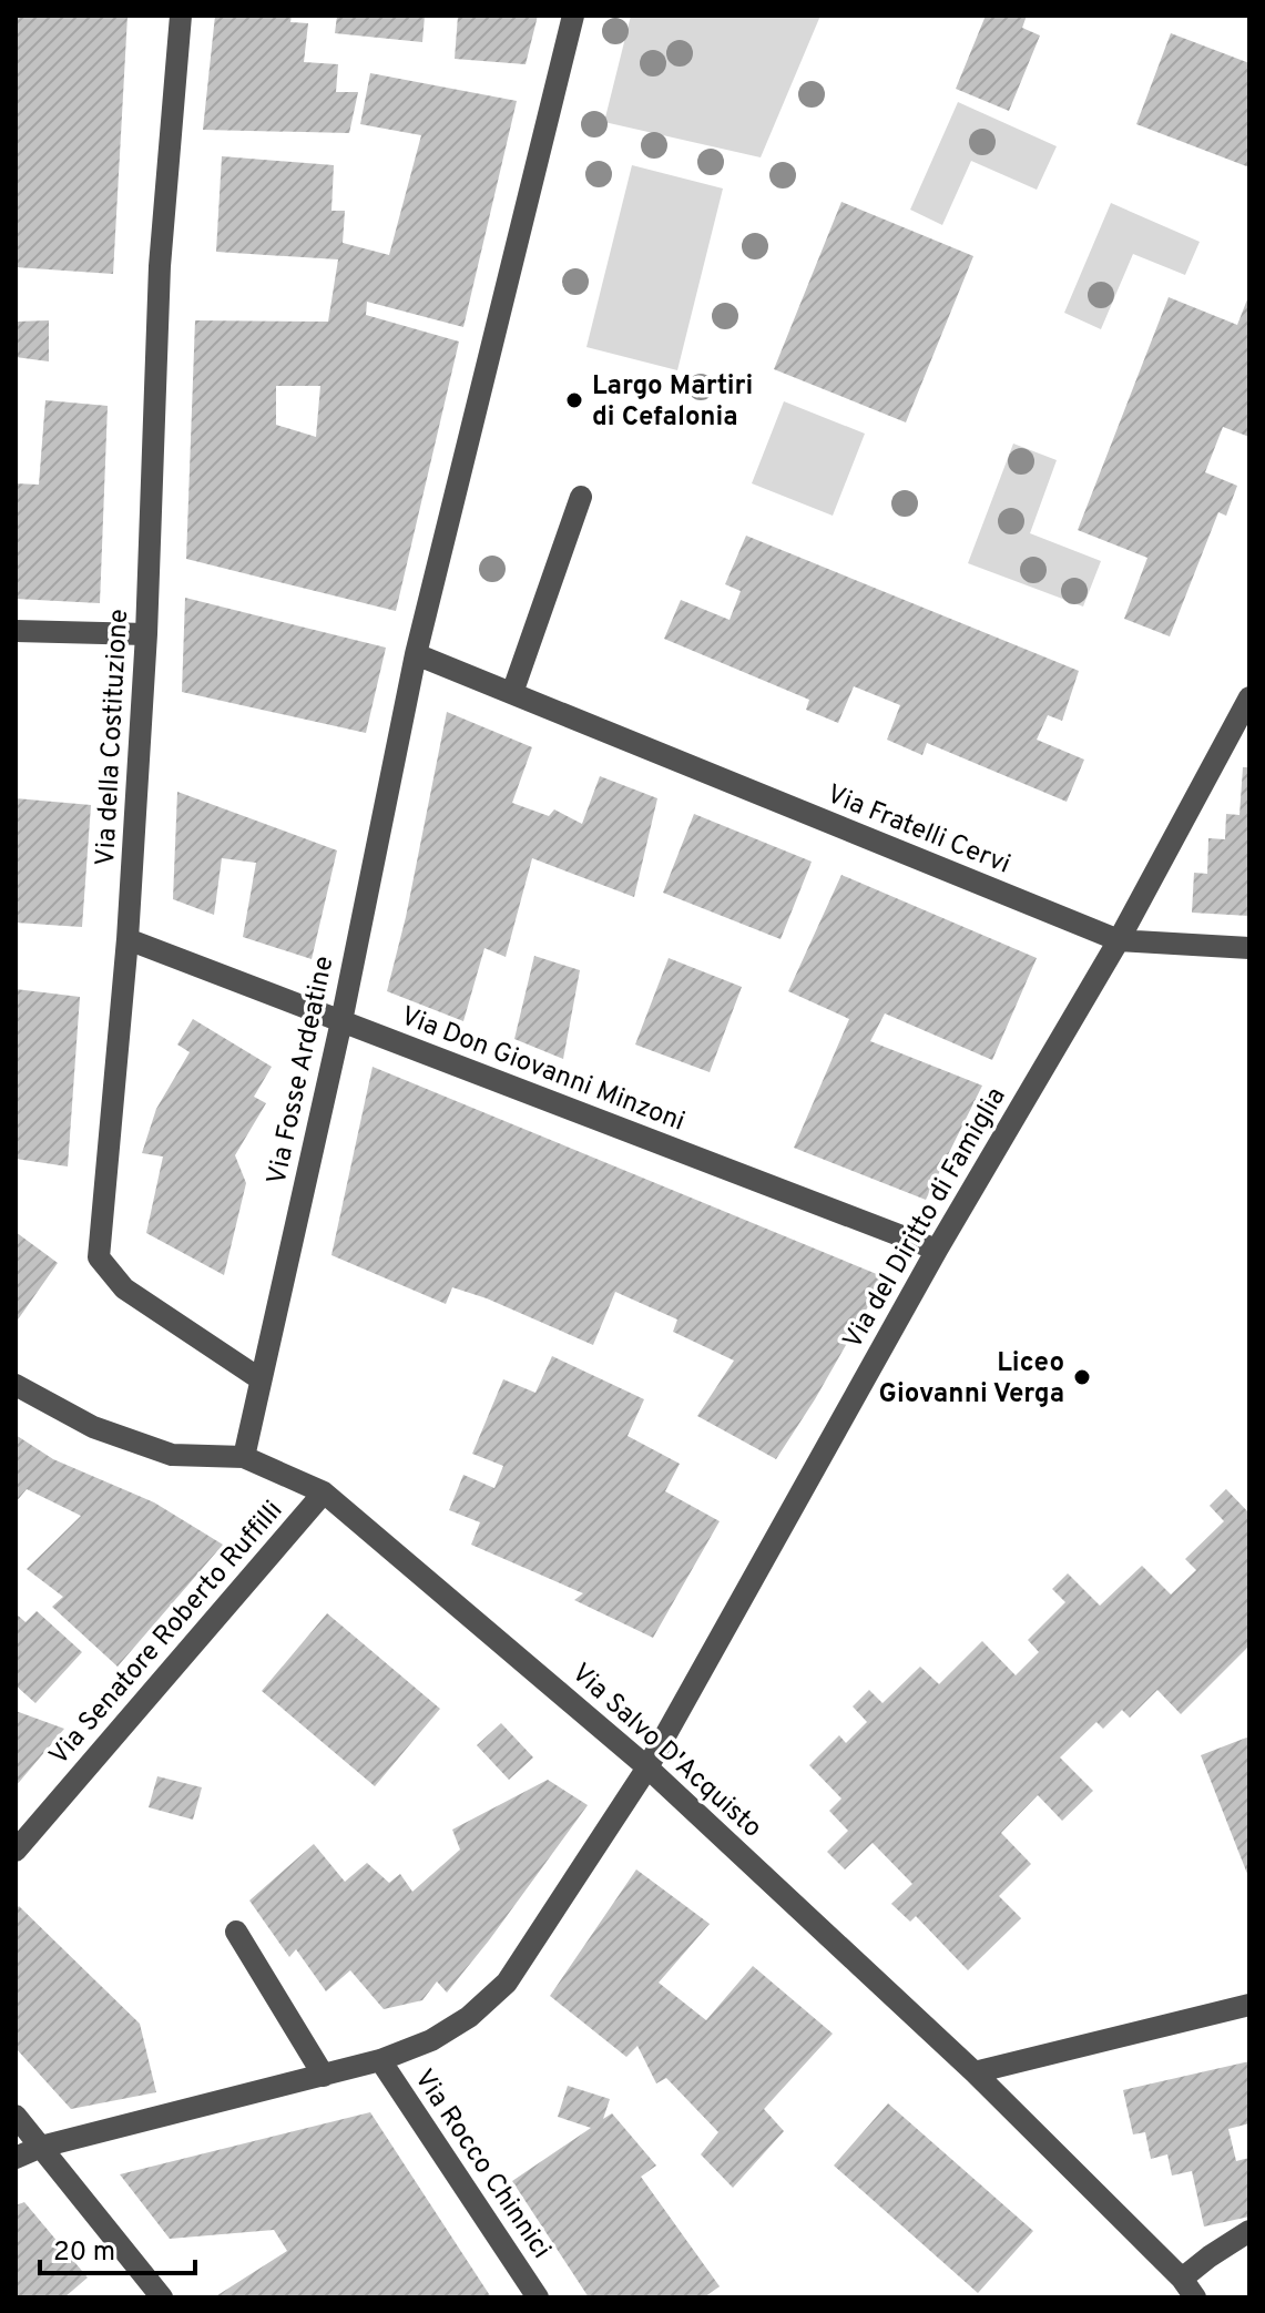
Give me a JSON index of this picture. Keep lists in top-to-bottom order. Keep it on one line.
{"streets":{"street":["Via della Costituzione","Via Fratelli Cervi","Via Don Giovanni Minzoni","Via Fosse Ardeatine","Via del Diritto di Famiglia","Via Senatore Roberto Ruffilli","Via Salvo D'Acquisto","Via Rocco Chinnici"]},"crossings":[["Via della Costituzione","Via Don Giovanni Minzoni"],["Via della Costituzione","Via Fosse Ardeatine"],["Via Fratelli Cervi","Via Fosse Ardeatine"],["Via Fratelli Cervi","Via del Diritto di Famiglia"],["Via Don Giovanni Minzoni","Via Fosse Ardeatine"],["Via Don Giovanni Minzoni","Via del Diritto di Famiglia"],["Via Fosse Ardeatine","Via Salvo D'Acquisto"],["Via del Diritto di Famiglia","Via Salvo D'Acquisto"],["Via del Diritto di Famiglia","Via Rocco Chinnici"],["Via Senatore Roberto Ruffilli","Via Salvo D'Acquisto"]],"places":["Largo Martiri di Cefalonia","Liceo Giovanni Verga"],"scale_bar":"20 m"}
